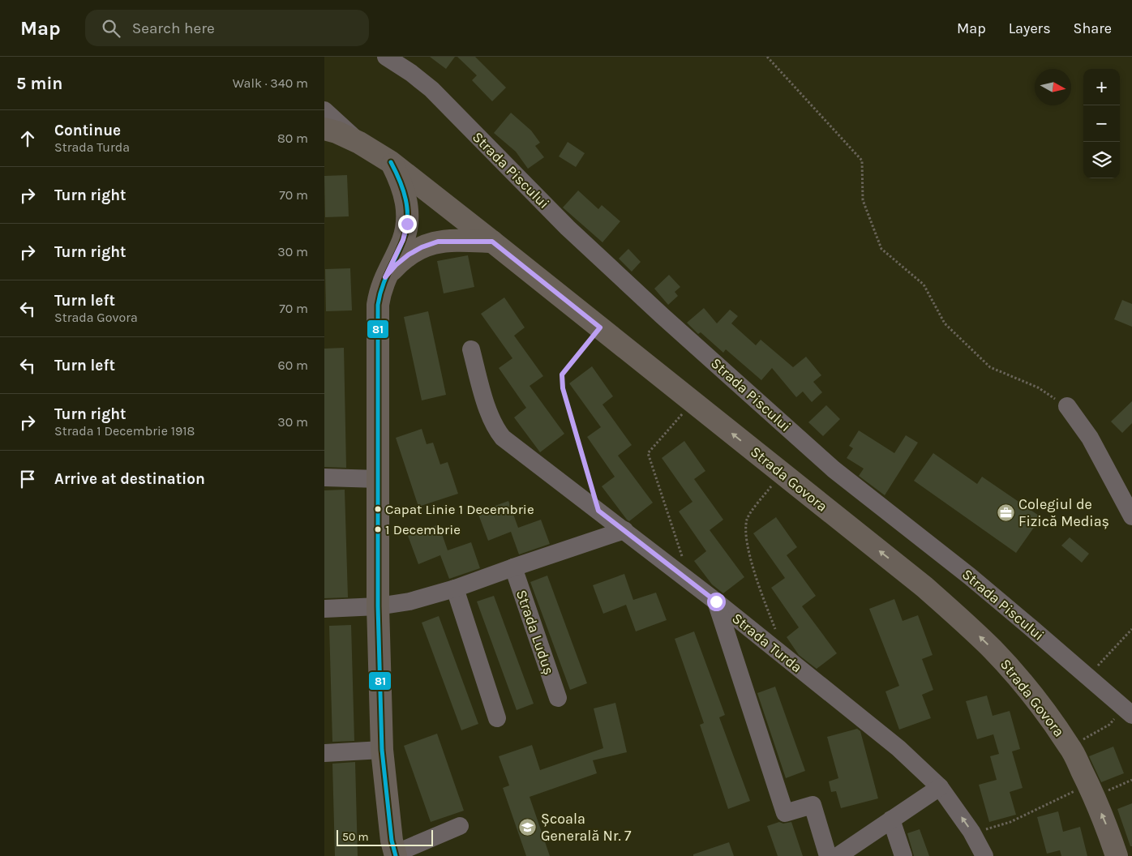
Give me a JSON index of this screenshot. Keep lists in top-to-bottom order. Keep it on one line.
{"streets":{"main road":["Strada Govora"],"street":["Strada Piscului","Strada Luduș","Strada Turda"]},"one_way":["Strada Govora"],"places":{"other":["Capat Linie 1 Decembrie","1 Decembrie"],"office":["Colegiul de Fizică Mediaș"],"school or university":["Școala Generală Nr. 7"]},"lines":["transit line 81"],"scale_bar":"50 m","north":"right","page":{"header":"Map","search":"Search here","nav":["Map","Layers","Share"],"heading":["5 min","Walk · 340 m"],"map_buttons":["+","−"],"list":[["Continue","Strada Turda","80 m"],["Turn right","70 m"],["Turn right","30 m"],["Turn left","Strada Govora","70 m"],["Turn left","60 m"],["Turn right","Strada 1 Decembrie 1918","30 m"],"Arrive at destination"],"scale":"50 m"}}
